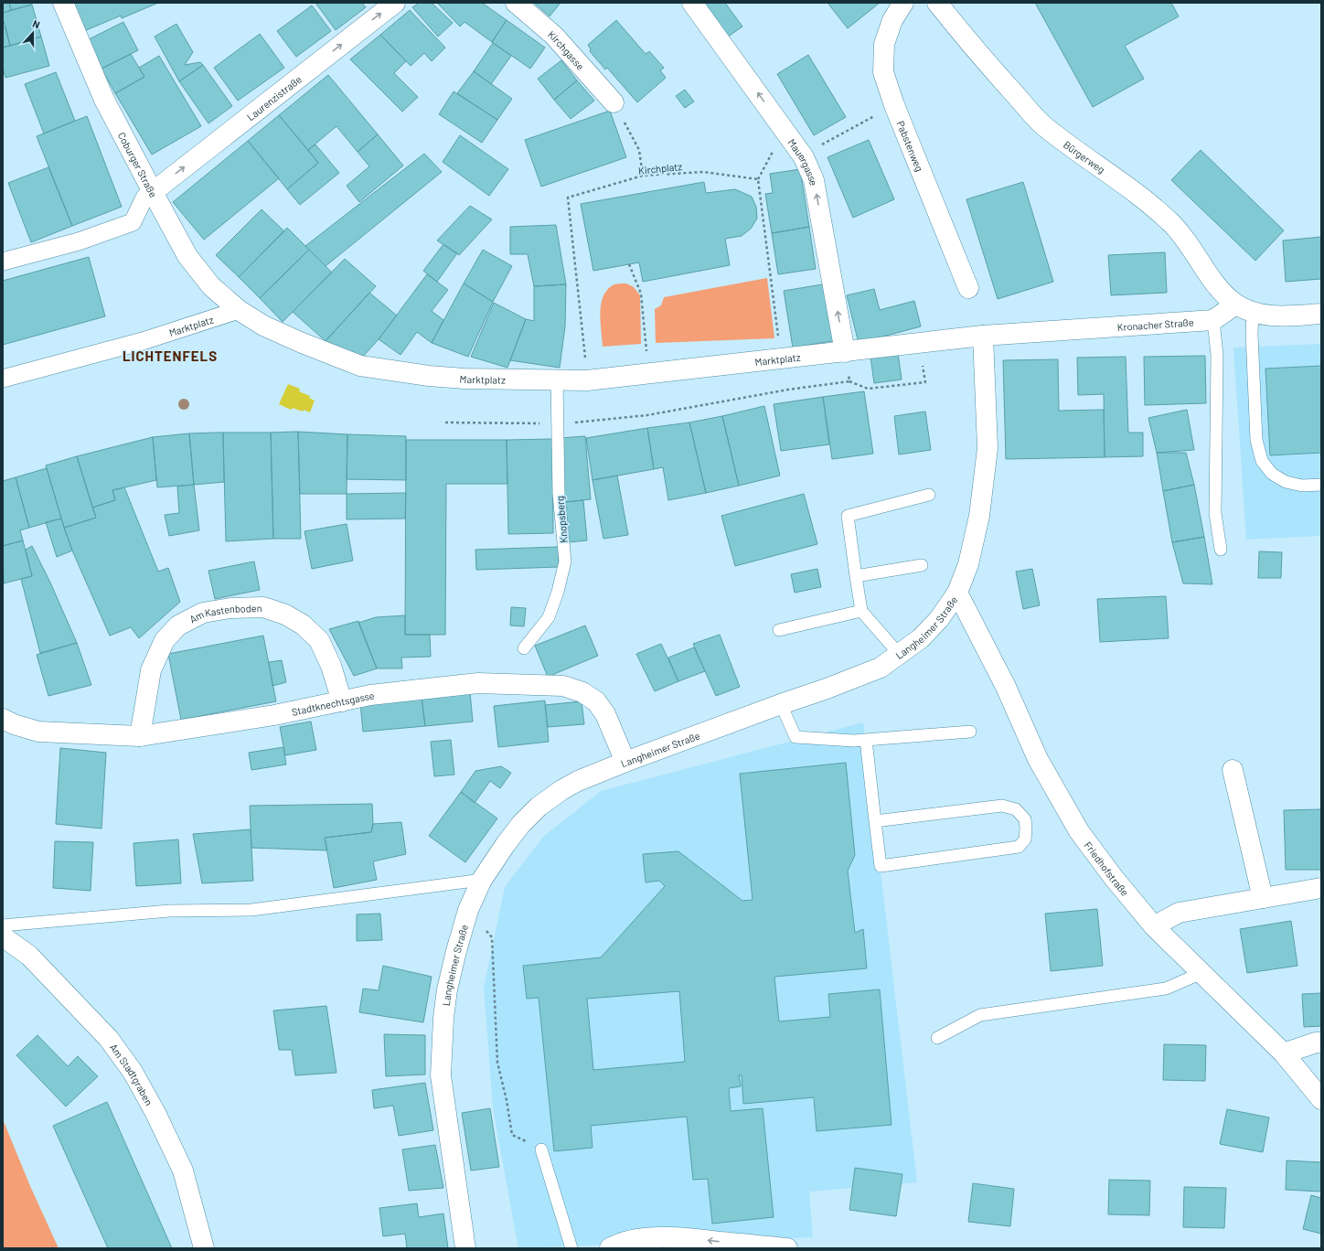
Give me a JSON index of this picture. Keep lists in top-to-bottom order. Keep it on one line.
{"streets":{"street":["Kirchgasse","Laurenzistraße","Pabstenweg","Bürgerweg","Mauergasse","Coburger Straße","Kronacher Straße","Marktplatz","Am Kastenboden","Langheimer Straße","Stadtknechtsgasse","Friedhofstraße","Am Stadtgraben"],"lane":["Knopsberg"],"path":["Kirchplatz"]},"crossings":[["Laurenzistraße","Coburger Straße"],["Mauergasse","Marktplatz"],["Coburger Straße","Marktplatz"],["Kirchplatz","Marktplatz"],["Kronacher Straße","Marktplatz"],["Kronacher Straße","Langheimer Straße"],["Marktplatz","Knopsberg"],["Marktplatz","Langheimer Straße"],["Am Kastenboden","Stadtknechtsgasse"],["Langheimer Straße","Stadtknechtsgasse"],["Langheimer Straße","Friedhofstraße"]],"one_way":["Laurenzistraße","Mauergasse"],"districts":["LICHTENFELS"],"north":"top"}
